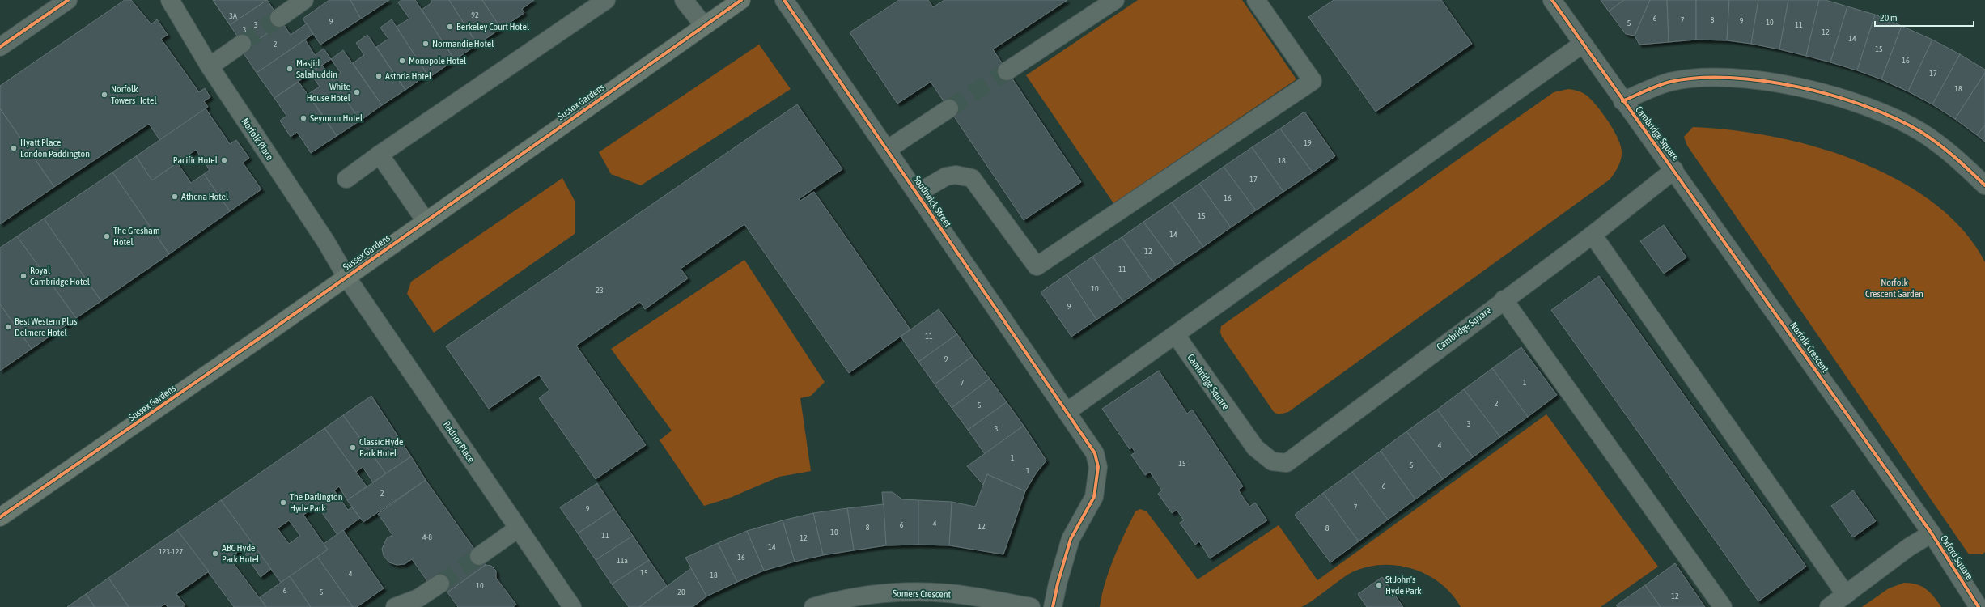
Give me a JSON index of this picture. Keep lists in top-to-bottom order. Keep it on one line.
{"streets":{"main road":["Sussex Gardens"],"street":["Cambridge Square","Norfolk Place","Southwick Street","Norfolk Crescent","Radnor Place","Oxford Square","Somers Crescent"]},"crossings":[["Sussex Gardens","Norfolk Place"],["Sussex Gardens","Radnor Place"],["Cambridge Square","Norfolk Crescent"],["Norfolk Place","Radnor Place"],["Norfolk Crescent","Oxford Square"]],"parks":["Norfolk Crescent Garden"],"places":["Berkeley Court Hotel","Normandie Hotel","Monopole Hotel","Masjid Salahuddin","Astoria Hotel","White House Hotel","Norfolk Towers Hotel","Seymour Hotel","Hyatt Place London Paddington","Pacific Hotel","Athena Hotel","The Gresham Hotel","Royal Cambridge Hotel","Best Western Plus Delmere Hotel","Classic Hyde Park Hotel","The Darlington Hyde Park","ABC Hyde Park Hotel","St John's Hyde Park"],"house_numbers":["92","3A","6","7","8","9","9","10","5","3","11","3","12","14","2","15","16","17","18","19","18","17","16","15","14","12","11","10","23","9","11","9","7","1","2","5","3","3","4","1","15","5","1","6","2","7","9","4","6","12","8","8","10","11","4-8","12","14","123-127","16","11a","15","4","18","10","6","5","20","12"],"scale_bar":"20 m"}
